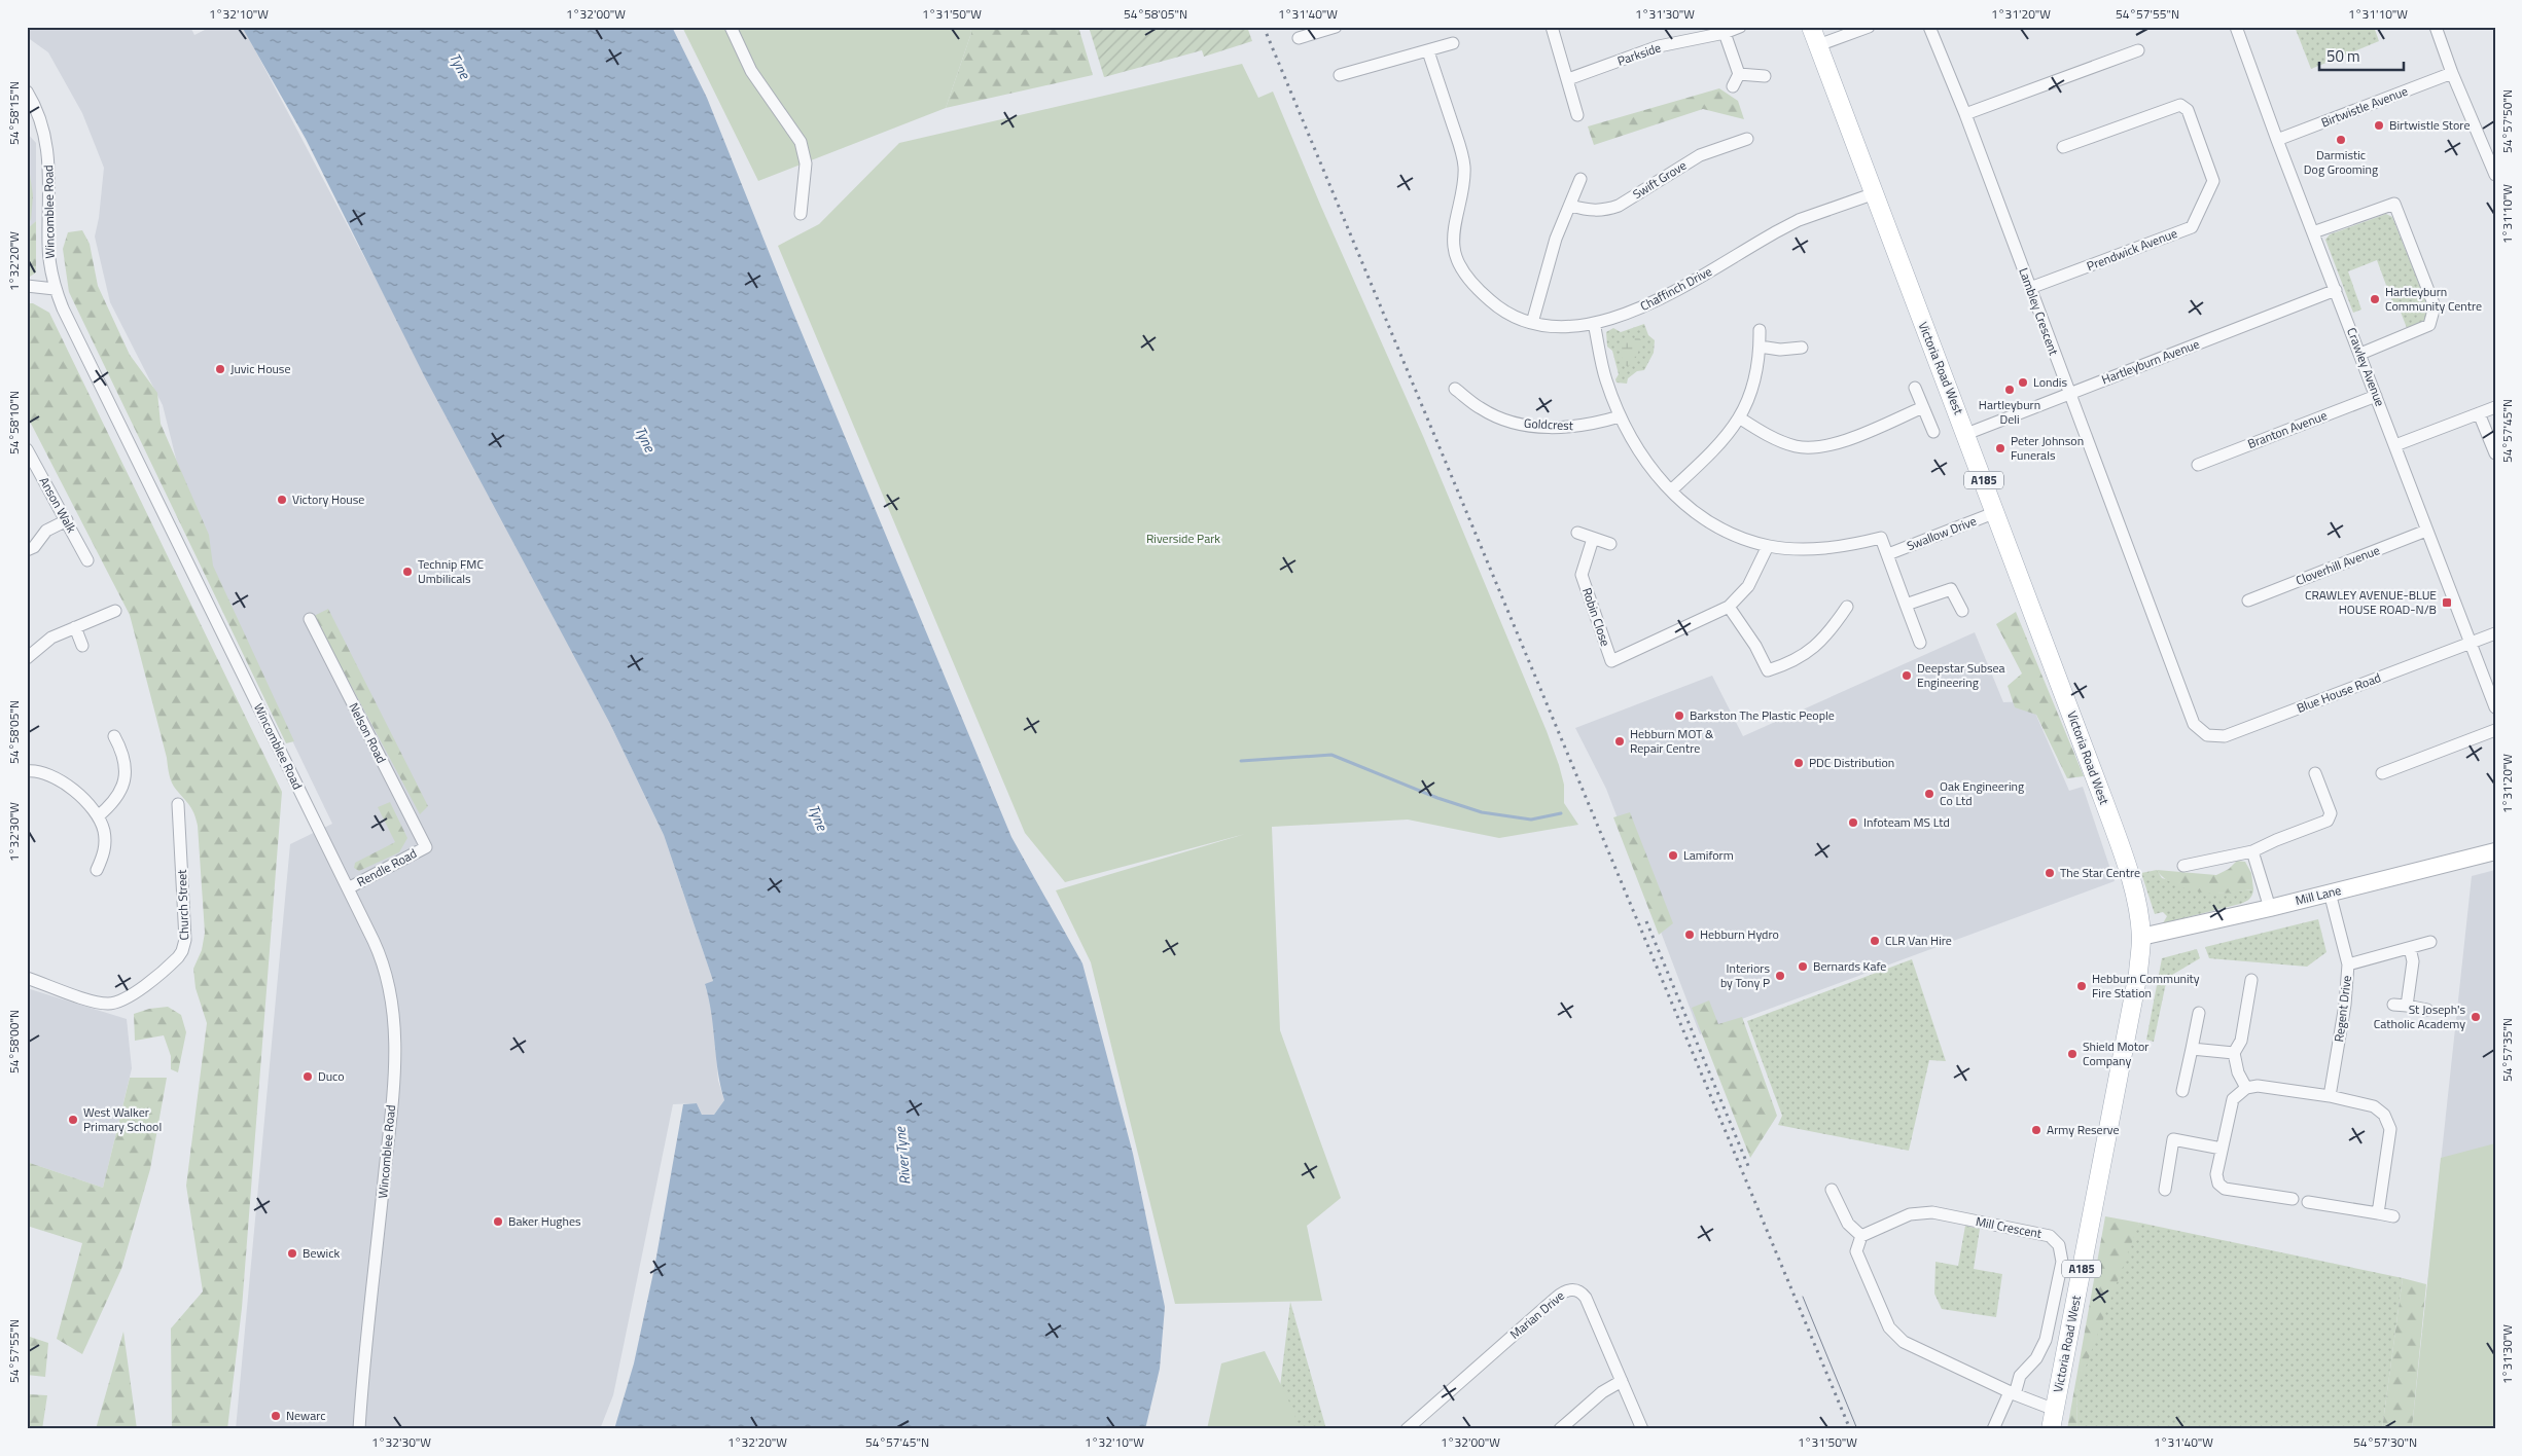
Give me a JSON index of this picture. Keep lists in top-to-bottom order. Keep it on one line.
{"streets":{"main road":["Victoria Road West","A185","Mill Lane"],"street":["Parkside","Birtwistle Avenue","Swift Grove","Wincomblee Road","Prendwick Avenue","Chaffinch Drive","Lambley Crescent","Hartleyburn Avenue","Crawley Avenue","Goldcrest","Branton Avenue","Anson Walk","Swallow Drive","Cloverhill Avenue","Robin Close","Blue House Road","Nelson Road","Rendle Road","Church Street","Regent Drive","Mill Crescent","Marian Drive"]},"crossings":[["Birtwistle Avenue","Crawley Avenue"],["Wincomblee Road","Rendle Road"],["Prendwick Avenue","Lambley Crescent"],["Chaffinch Drive","Victoria Road West"],["Lambley Crescent","Hartleyburn Avenue"],["Lambley Crescent","Blue House Road"],["Hartleyburn Avenue","Crawley Avenue"],["Hartleyburn Avenue","Victoria Road West"],["Crawley Avenue","Branton Avenue"],["Crawley Avenue","Cloverhill Avenue"],["Crawley Avenue","Blue House Road"],["Victoria Road West","Swallow Drive"],["Victoria Road West","Mill Lane"],["Nelson Road","Rendle Road"],["Mill Lane","Regent Drive"]],"water":["Tyne","River Tyne"],"parks":["Riverside Park"],"places":{"other":["Birtwistle Store","Darmistic Dog Grooming","Hartleyburn Community Centre","Juvic House","Londis","Hartleyburn Deli","Peter Johnson Funerals","Victory House","Technip FMC Umbilicals","Deepstar Subsea Engineering","Barkston The Plastic People","Hebburn MOT & Repair Centre","PDC Distribution","Oak Engineering Co Ltd","Infoteam MS Ltd","Lamiform","The Star Centre","Hebburn Hydro","CLR Van Hire","Bernards Kafe","Interiors by Tony P","Hebburn Community Fire Station","St Joseph's Catholic Academy","Shield Motor Company","Duco","West Walker Primary School","Army Reserve","Baker Hughes","Bewick","Newarc"],"transit":["CRAWLEY AVENUE-BLUE HOUSE ROAD-N/B"]},"scale_bar":"50 m","coordinates":["1°32'10\"W","1°32'00\"W","1°31'50\"W","54°58'05\"N","1°31'40\"W","1°31'30\"W","1°31'20\"W","54°57'55\"N","1°31'10\"W","54°58'15\"N","54°57'50\"N","1°32'20\"W","54°58'10\"N","54°57'45\"N","1°32'30\"W","54°58'00\"N","54°57'35\"N","54°57'30\"N"]}
